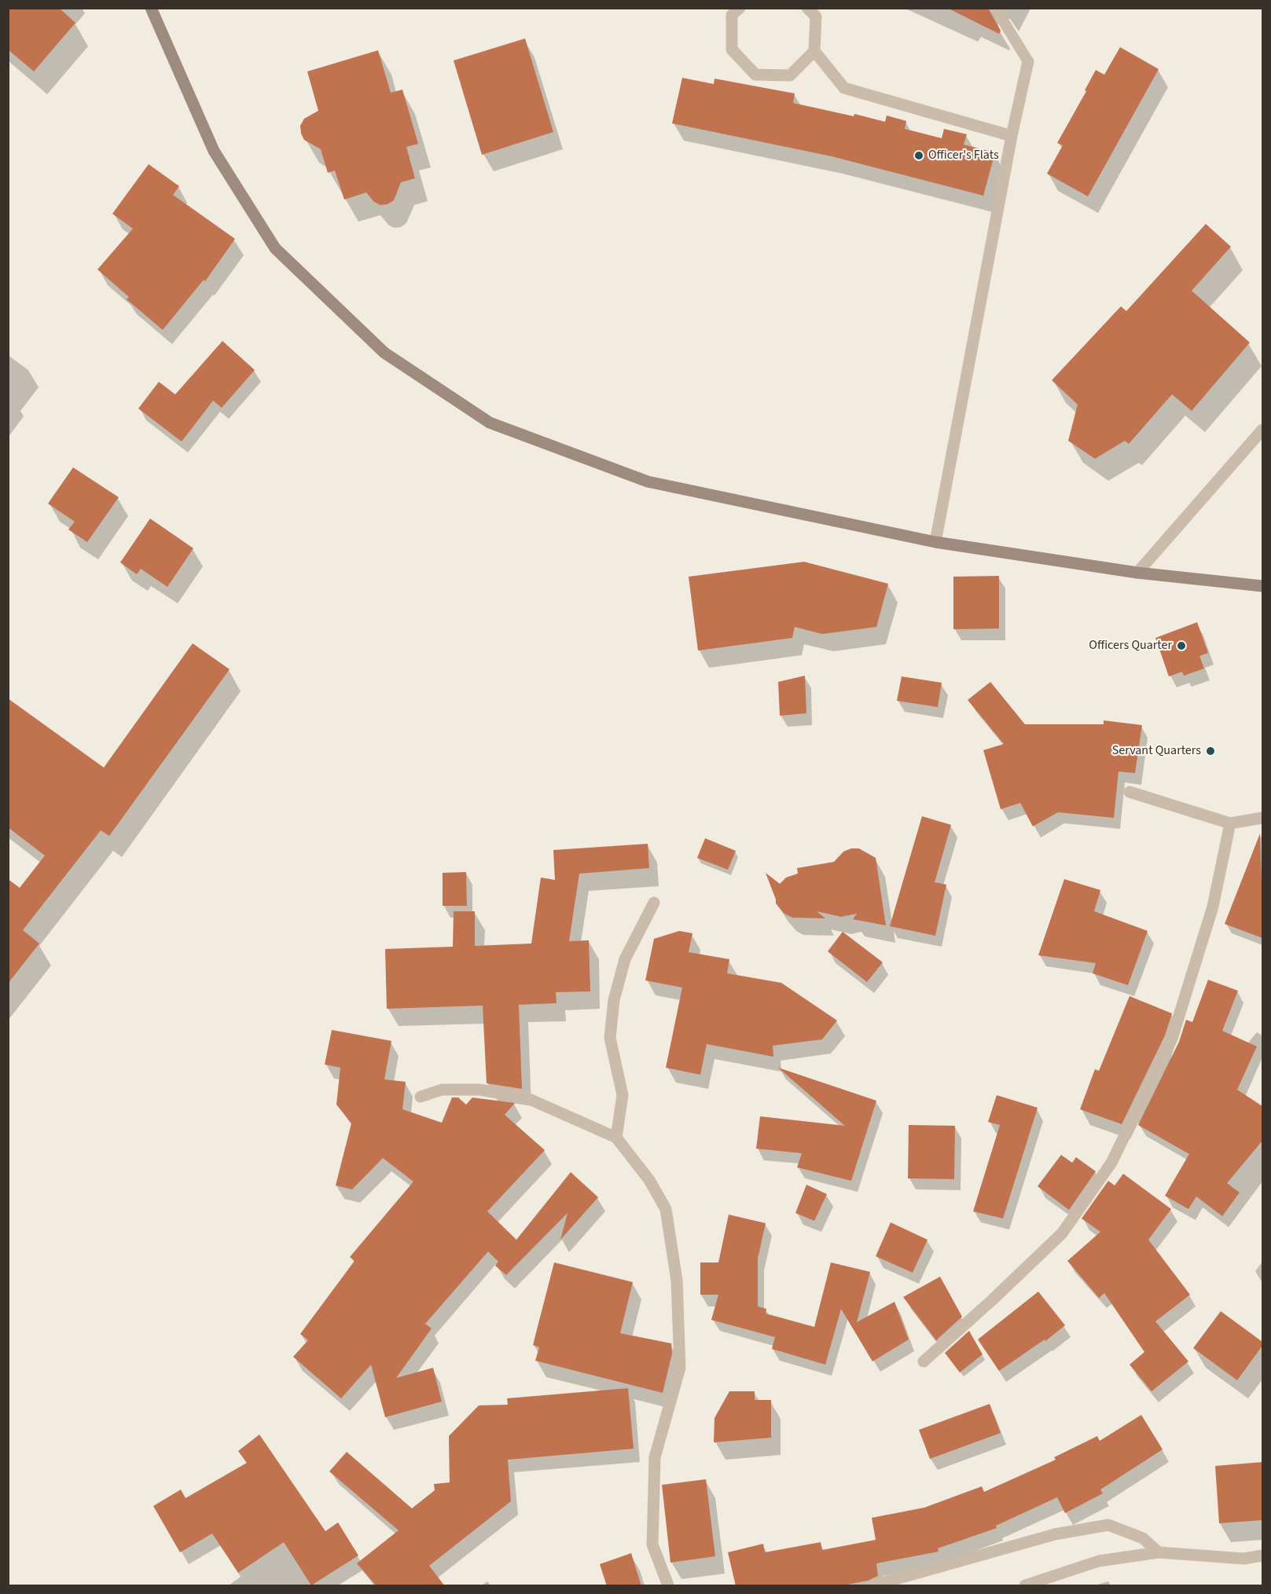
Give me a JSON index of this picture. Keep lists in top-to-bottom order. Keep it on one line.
{"places":["Officer's Flats","Officers Quarter","Servant Quarters"]}
